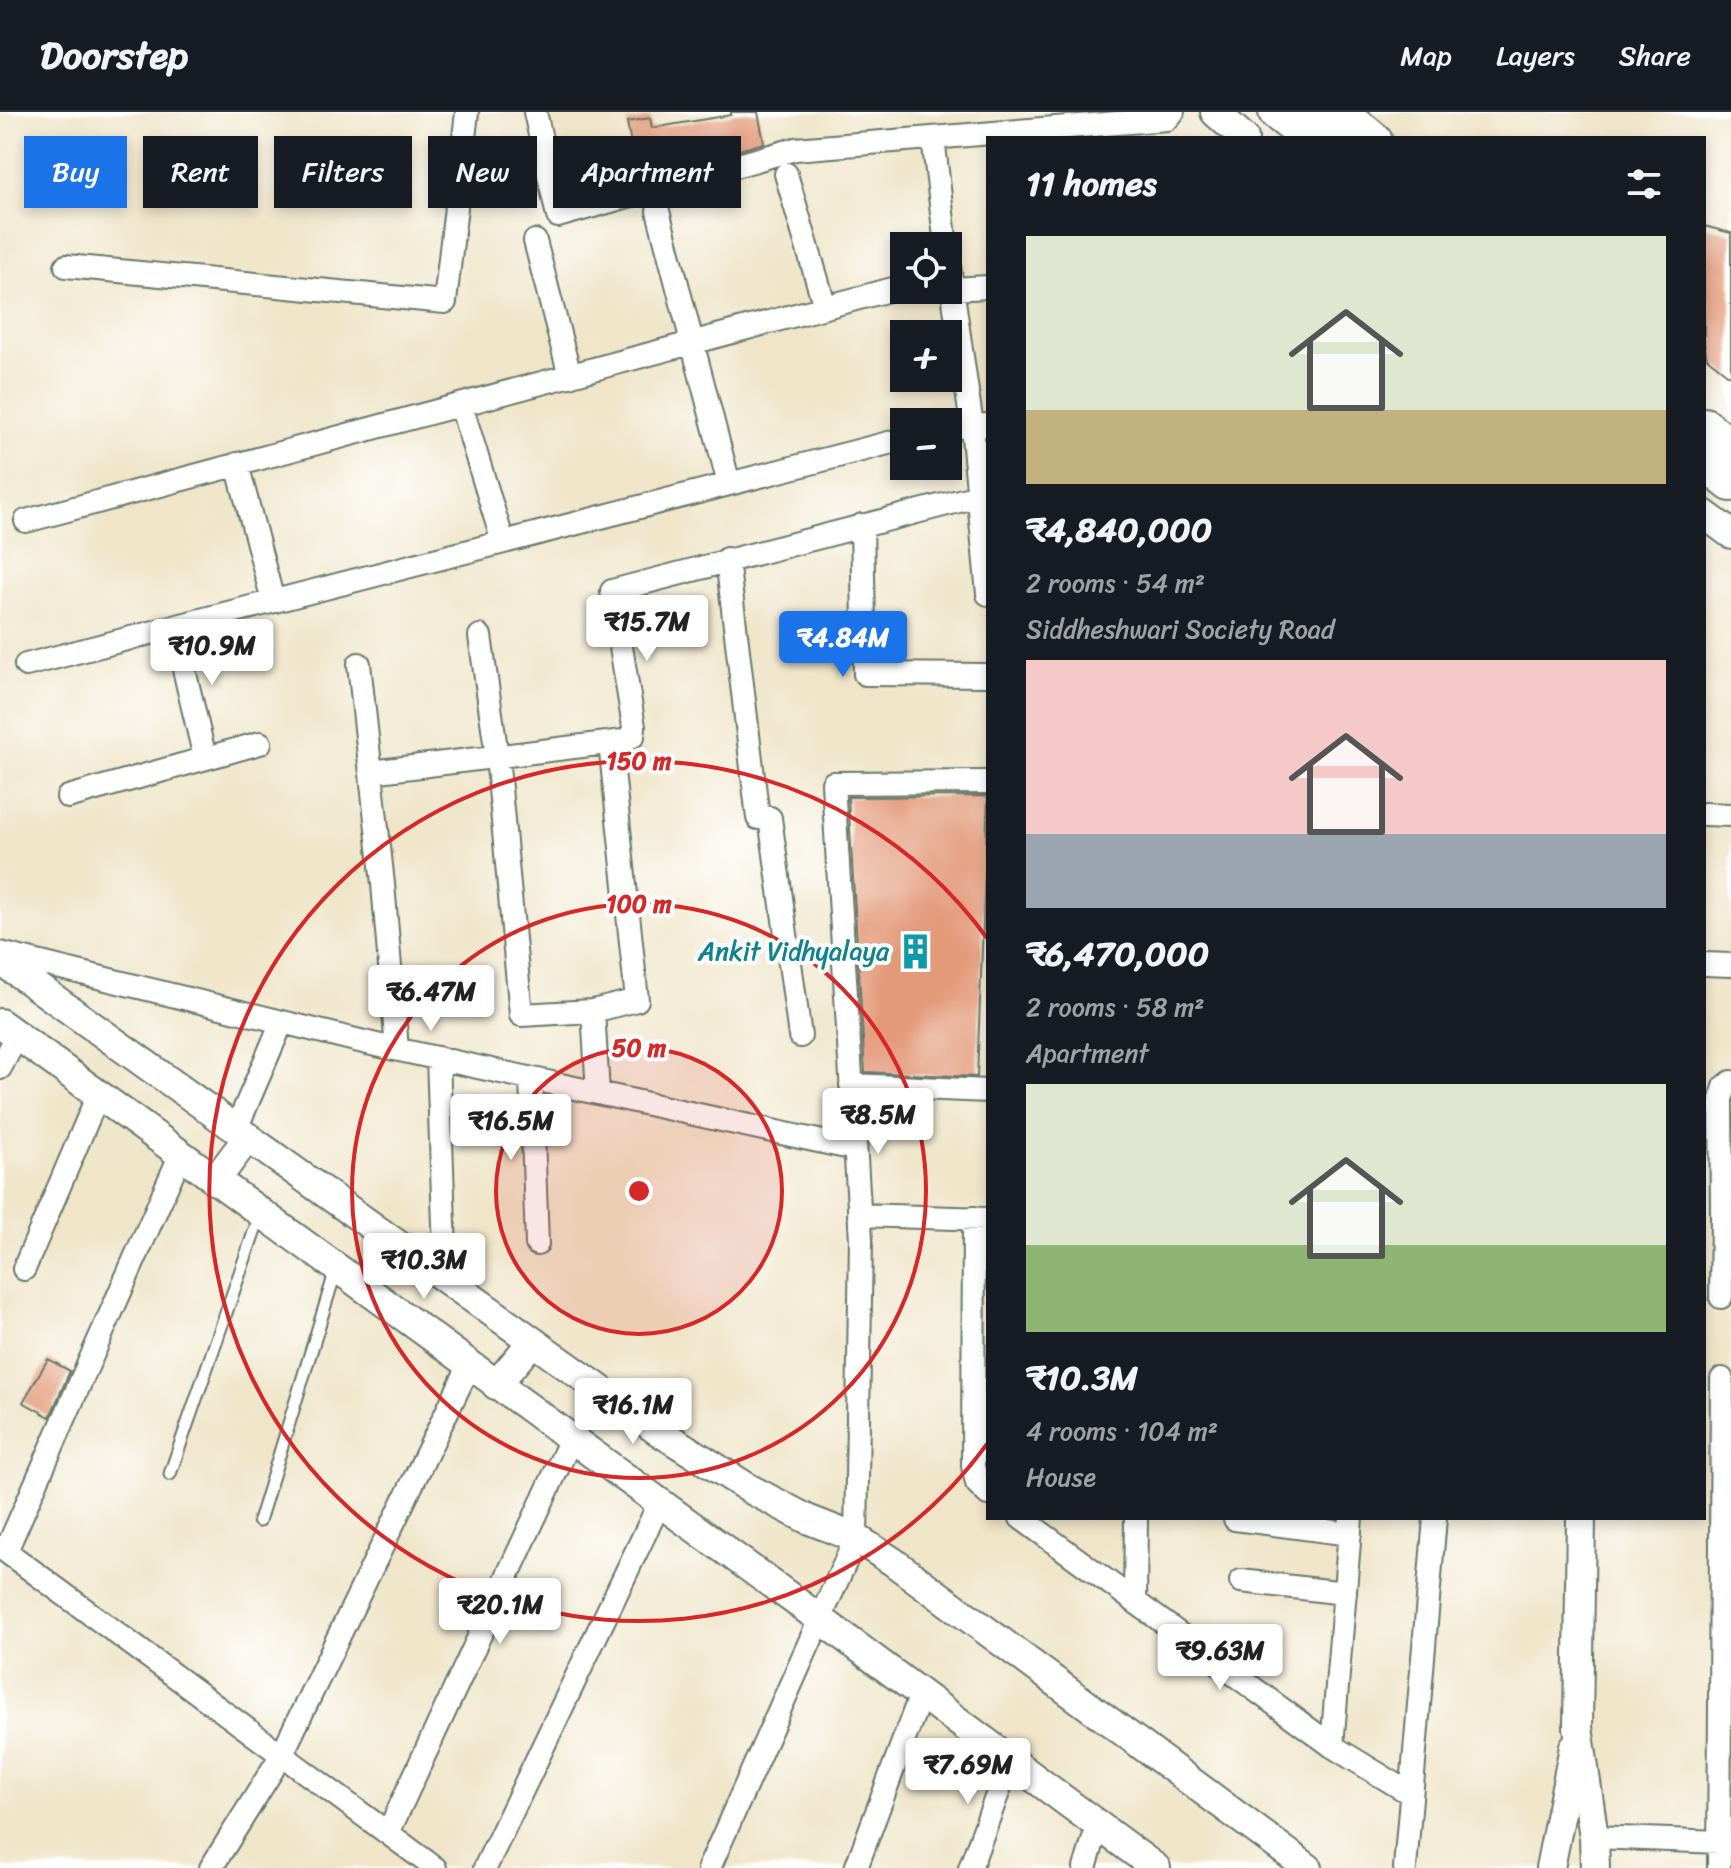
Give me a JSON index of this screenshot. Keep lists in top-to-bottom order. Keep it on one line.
{"places":{"building":["Ankit Vidhyalaya"]},"page":{"header":"Doorstep","nav":["Map","Layers","Share"],"chip":["Buy","Rent","Filters","New","Apartment"],"heading":"11 homes","map_buttons":["+","−"],"list":[{"name":"₹4,840,000","note":"2 rooms · 54 m² · Siddheshwari Society Road"},{"name":"₹6,470,000","note":"2 rooms · 58 m² · Apartment"},{"name":"₹10.3M","note":"4 rooms · 104 m² · House"}],"price":["₹15.7M","₹4.84M","₹10.9M","₹6.47M","₹8.5M","₹16.5M","₹10.3M","₹16.1M","₹20.1M","₹9.63M","₹7.69M"]},"rings":["150 m","100 m","50 m"]}
